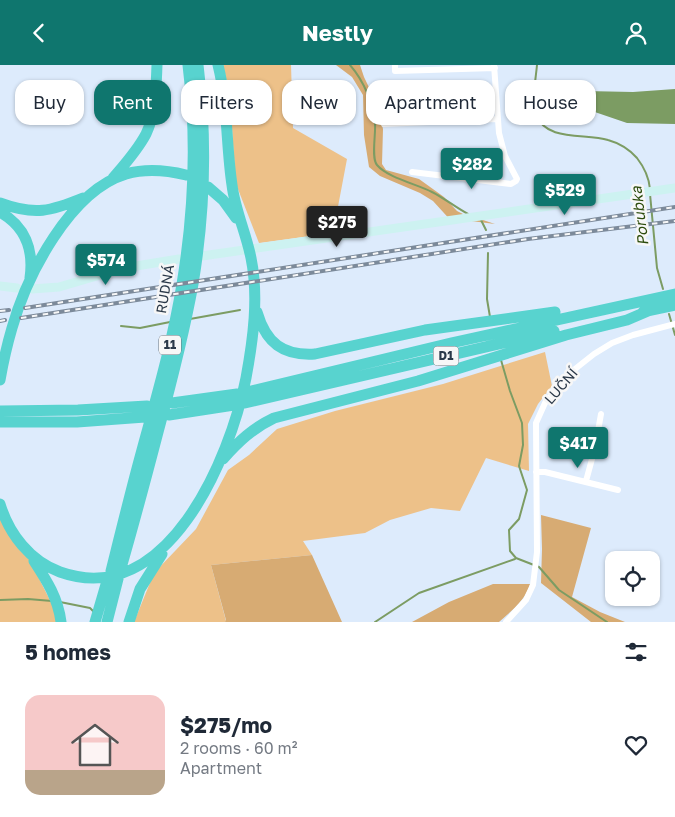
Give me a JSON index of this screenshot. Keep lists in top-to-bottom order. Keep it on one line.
{"streets":{"highway":["RUDNÁ","11","D1"],"street":["LUČNÍ"]},"water":["Porubka"],"page":{"header":"Nestly","chip":["Buy","Rent","Filters","New","Apartment","House"],"price":["$282","$529","$275","$574","$417"],"heading":"5 homes","list":[{"name":"$275/mo","note":"2 rooms · 60 m² · Apartment"}]}}
